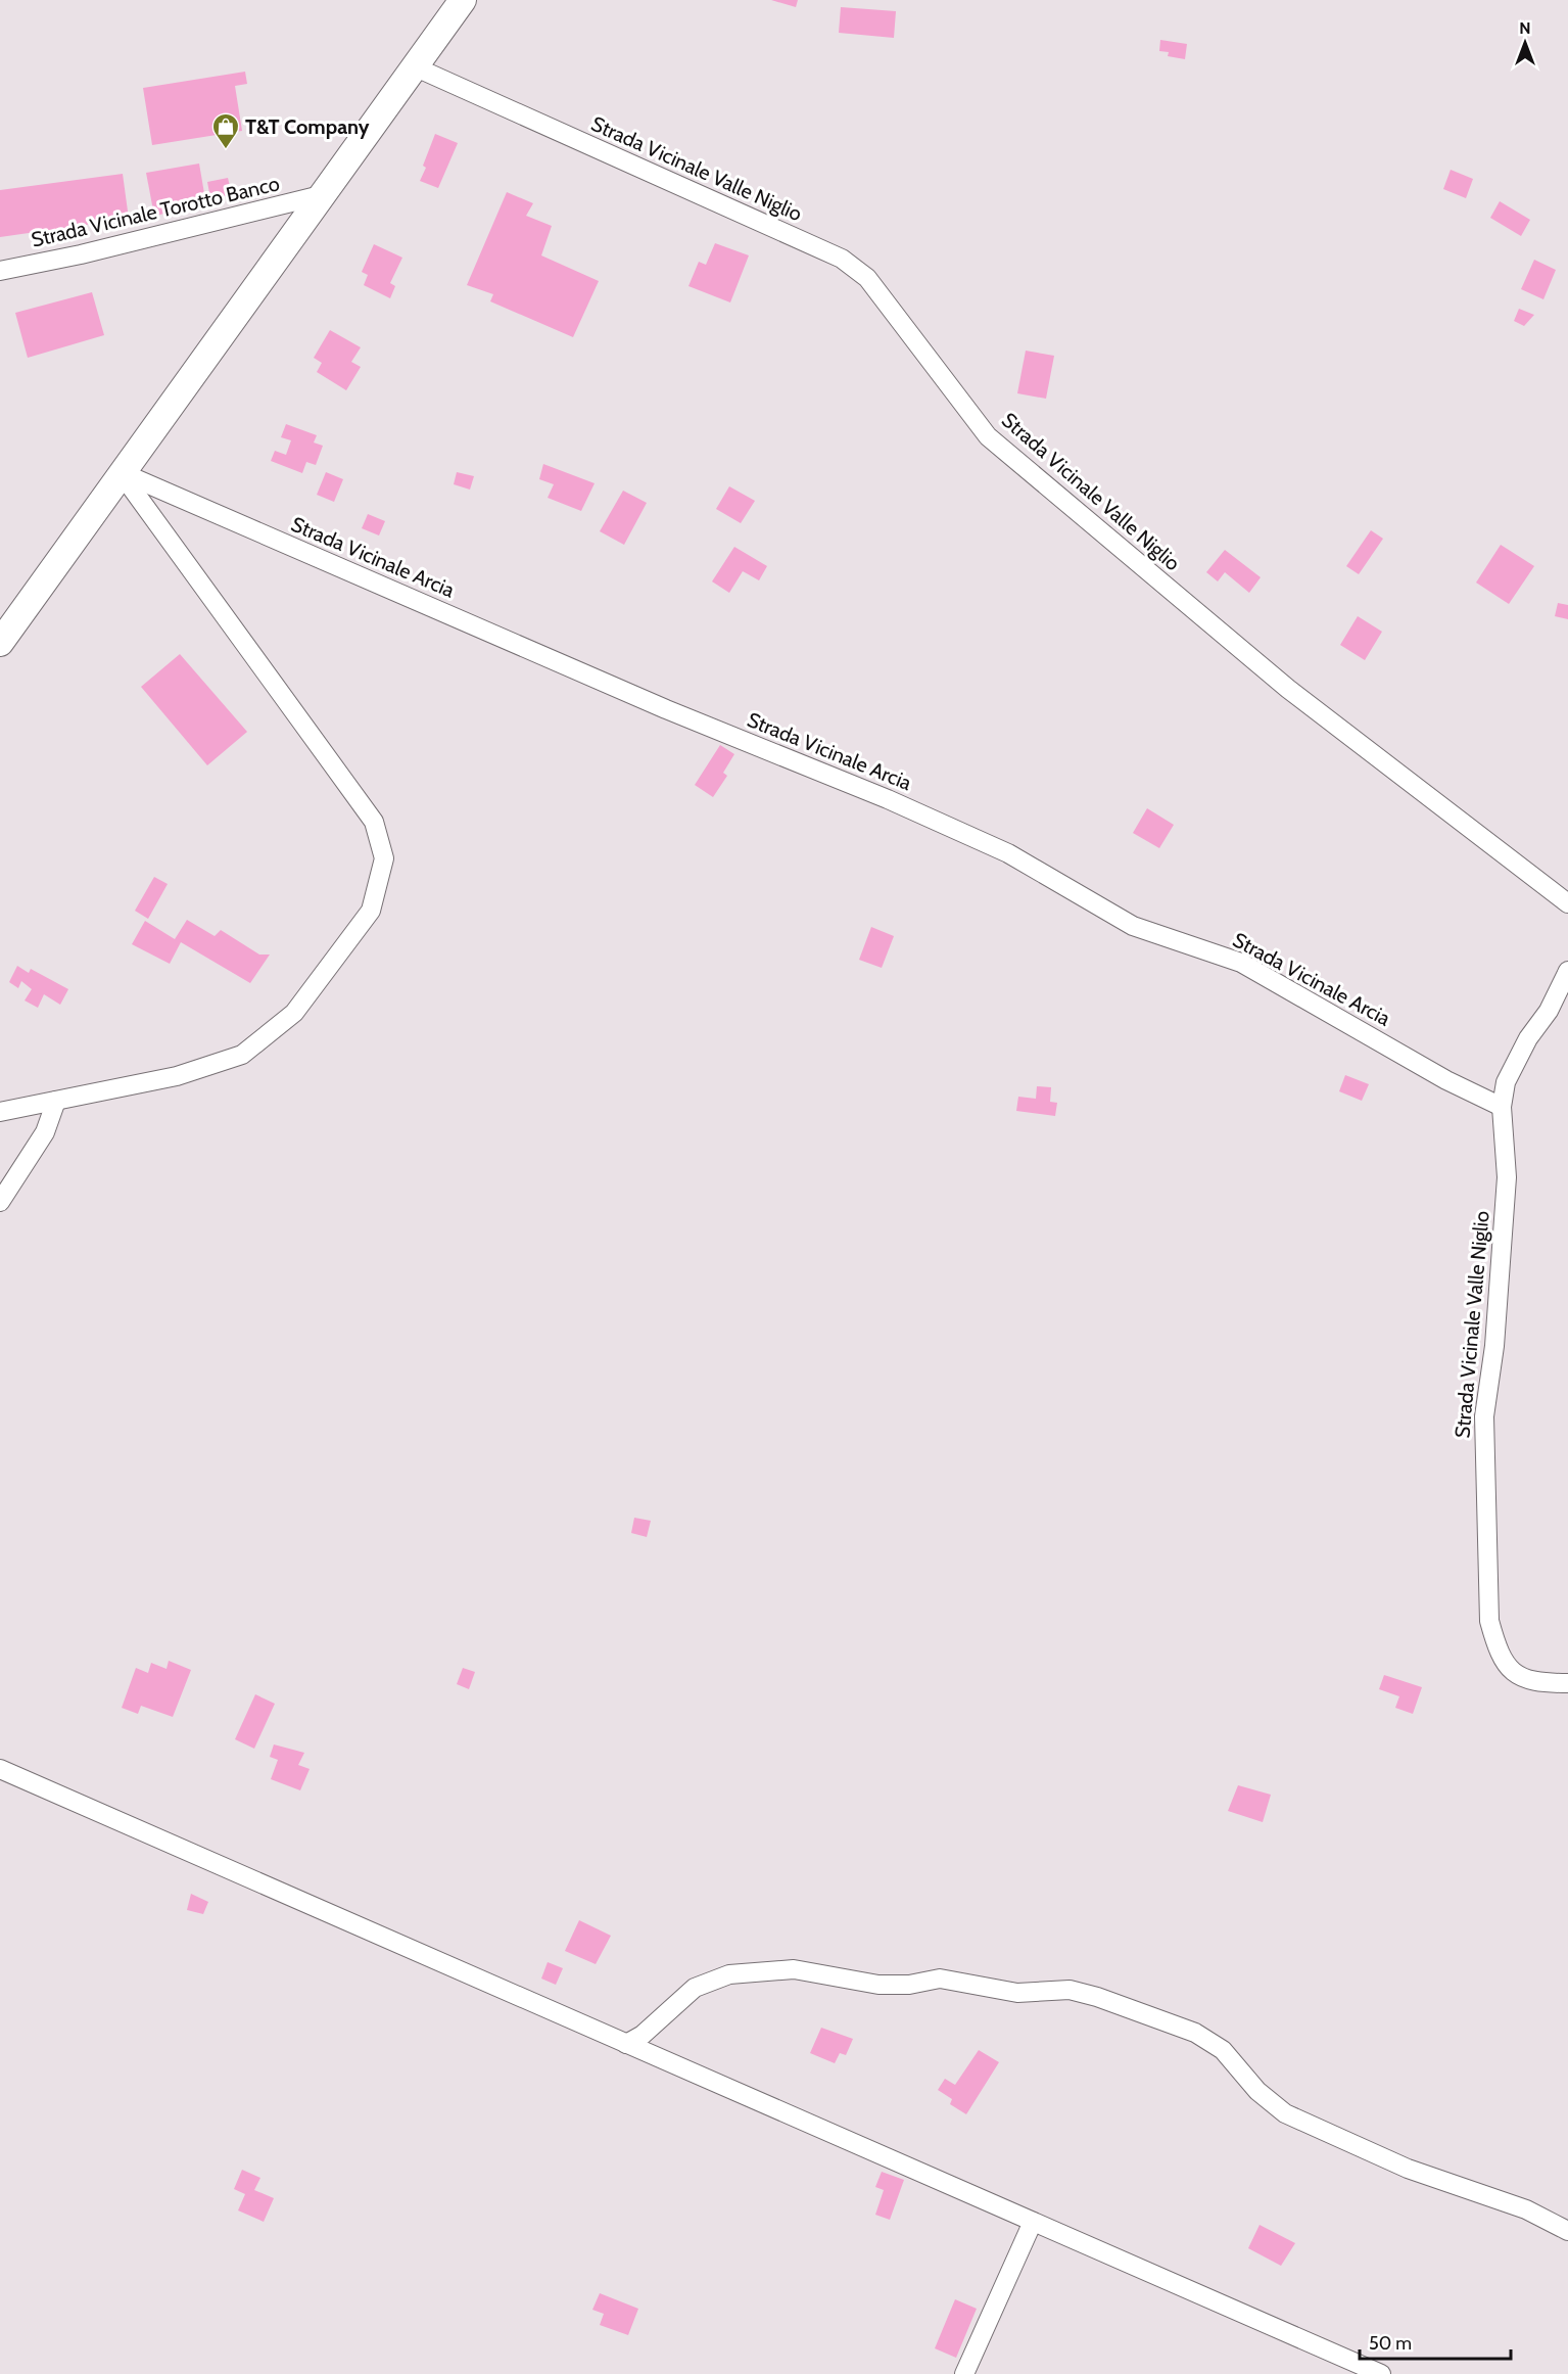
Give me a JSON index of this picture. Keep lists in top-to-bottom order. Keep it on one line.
{"streets":{"street":["Strada Vicinale Valle Niglio","Strada Vicinale Torotto Banco","Strada Vicinale Arcia"]},"crossings":[["Strada Vicinale Valle Niglio","Strada Vicinale Arcia"]],"places":{"shop":["T&T Company"]},"scale_bar":"50 m","north":"top"}
